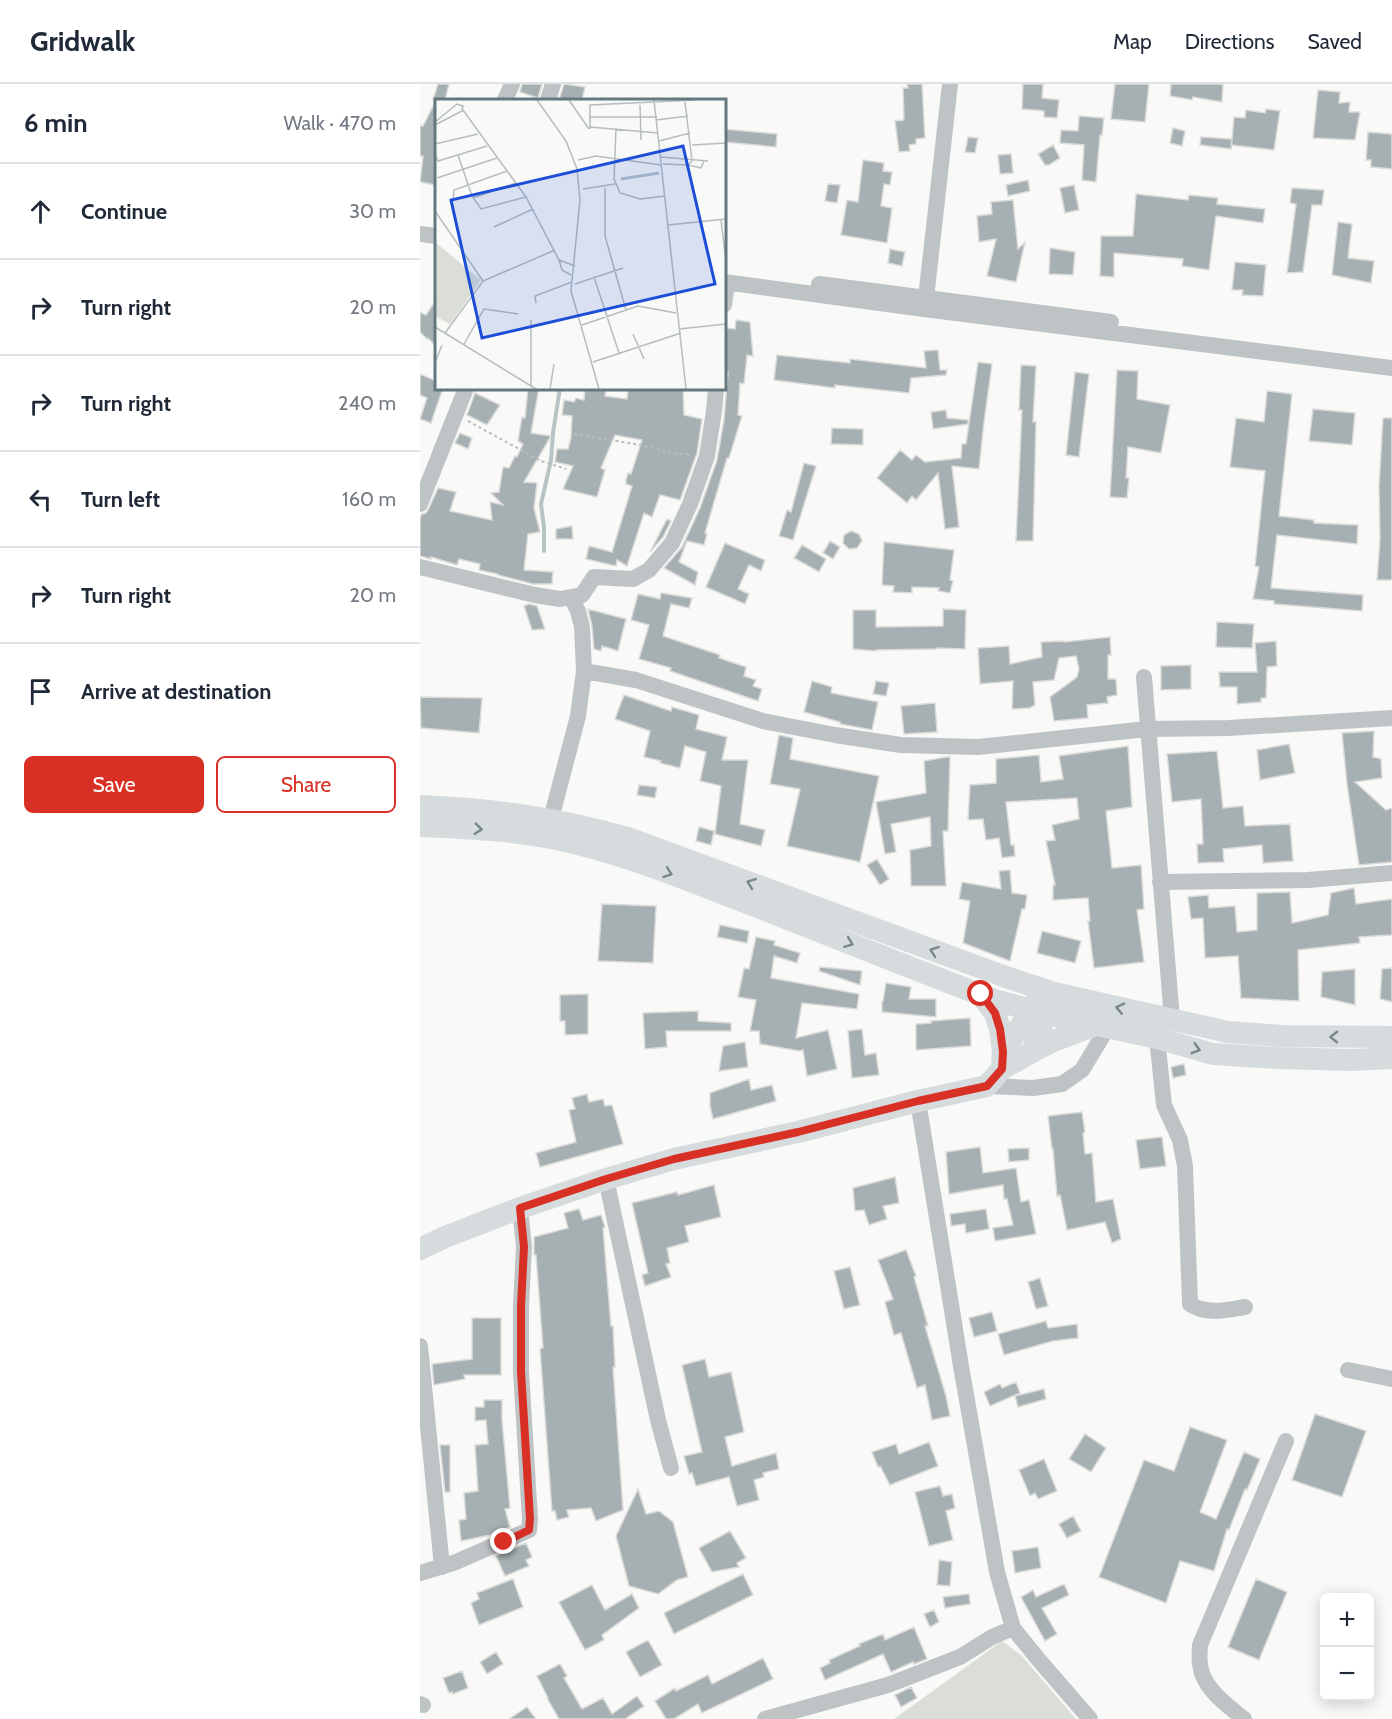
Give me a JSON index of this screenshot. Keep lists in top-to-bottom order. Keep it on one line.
{"page":{"header":"Gridwalk","nav":["Map","Directions","Saved"],"heading":["6 min","Walk · 470 m"],"list":[["Continue","30 m"],["Turn right","20 m"],["Turn right","240 m"],["Turn left","160 m"],["Turn right","20 m"],"Arrive at destination"],"buttons":["Save","Share"],"map_buttons":["+","−"]}}
